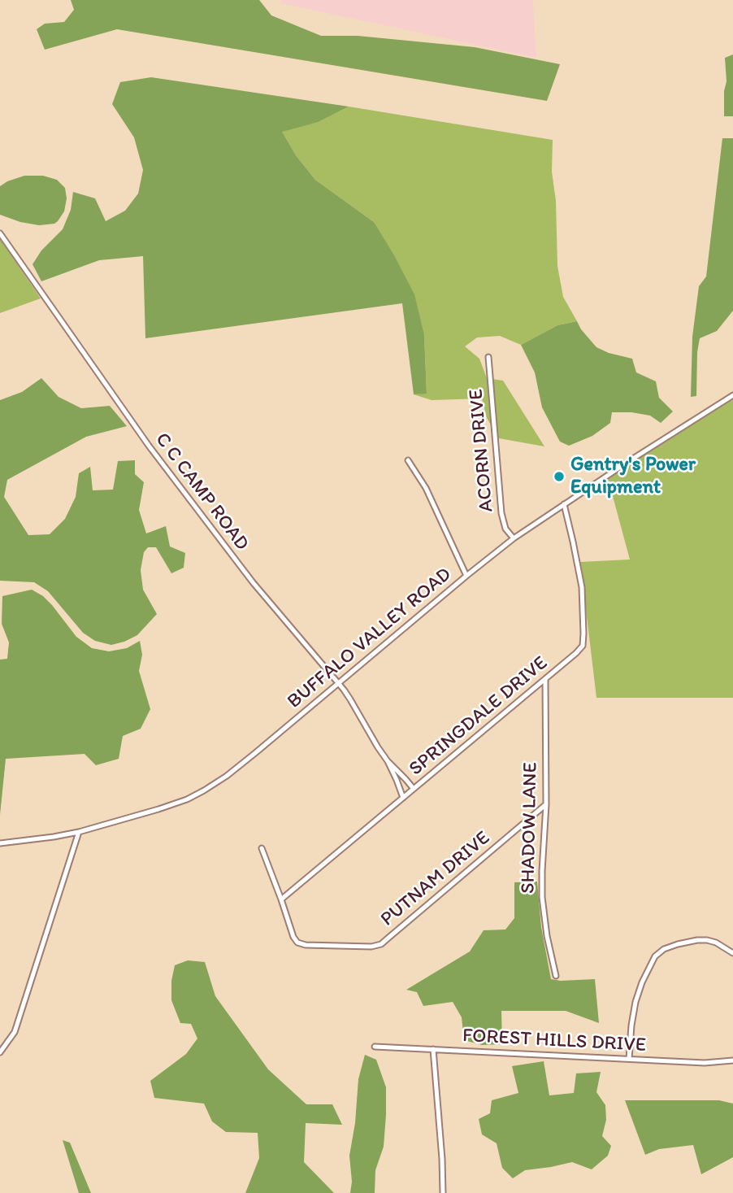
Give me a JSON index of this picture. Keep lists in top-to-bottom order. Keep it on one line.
{"streets":{"street":["ACORN DRIVE","C C CAMP ROAD","BUFFALO VALLEY ROAD","SPRINGDALE DRIVE","SHADOW LANE","PUTNAM DRIVE","FOREST HILLS DRIVE"]},"crossings":[["ACORN DRIVE","BUFFALO VALLEY ROAD"],["C C CAMP ROAD","BUFFALO VALLEY ROAD"],["BUFFALO VALLEY ROAD","SPRINGDALE DRIVE"],["SPRINGDALE DRIVE","SHADOW LANE"],["SPRINGDALE DRIVE","PUTNAM DRIVE"],["SHADOW LANE","PUTNAM DRIVE"]],"places":["Gentry's Power Equipment"]}
